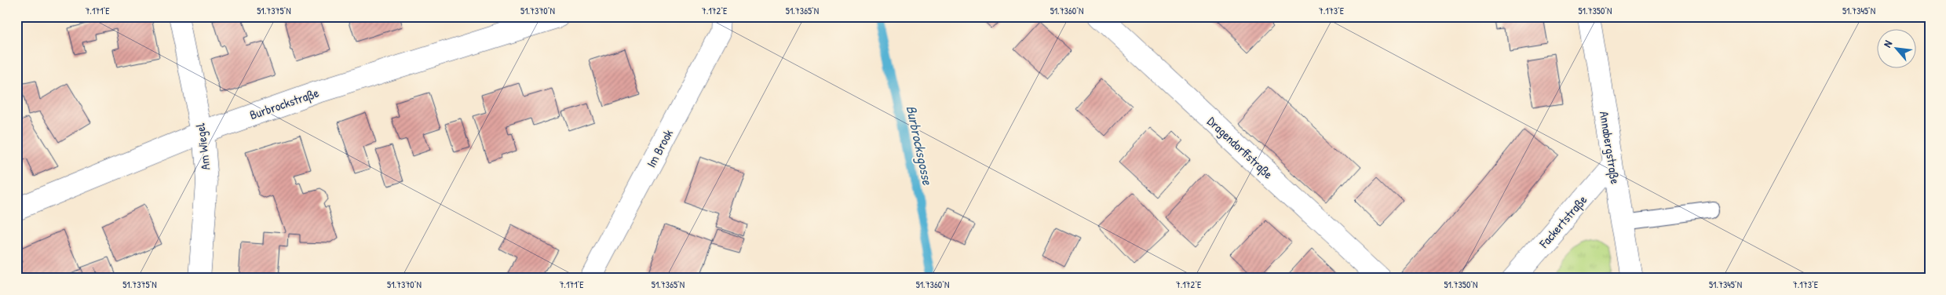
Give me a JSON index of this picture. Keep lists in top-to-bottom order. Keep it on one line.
{"streets":{"street":["Burbrockstraße","Am Wiegel","Dragendorffstraße","Annabergstraße","Im Brook","Fackertstraße"]},"crossings":[["Burbrockstraße","Am Wiegel"],["Annabergstraße","Fackertstraße"]],"water":["Burbrocksgosse"],"north":"top left","coordinates":["7.171°E","51.7375°N","51.7370°N","7.172°E","51.7365°N","51.7360°N","7.173°E","51.7350°N","51.7345°N"]}
